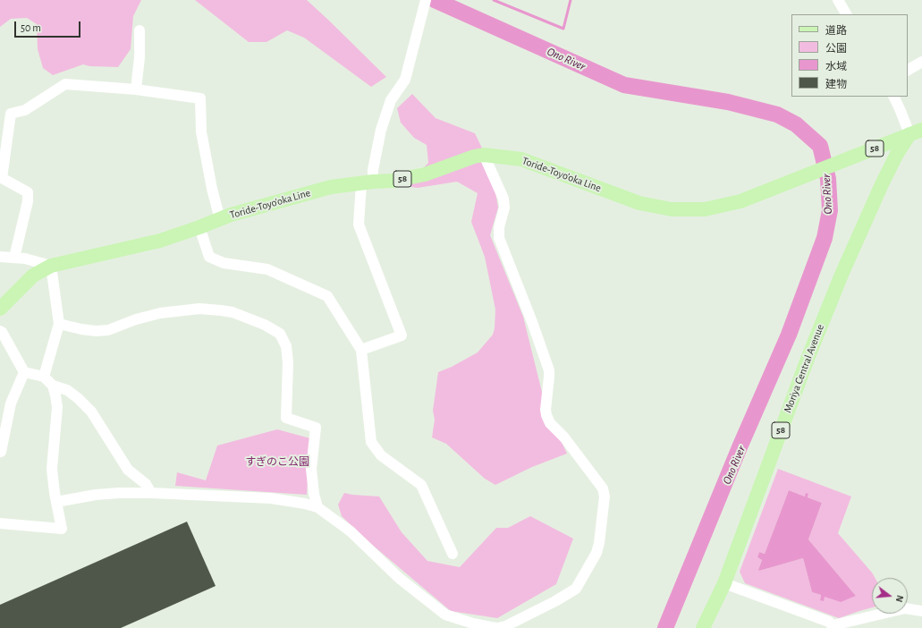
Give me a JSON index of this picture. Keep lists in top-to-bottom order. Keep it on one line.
{"streets":{"main road":["58","Toride-Toyo'oka Line","Moriya Central Avenue"]},"crossings":[["Toride-Toyo'oka Line","Moriya Central Avenue"]],"water":["Ono River"],"parks":["すぎのこ公園"],"legend":["道路","公園","水域","建物"],"scale_bar":"50 m","north":"right"}
